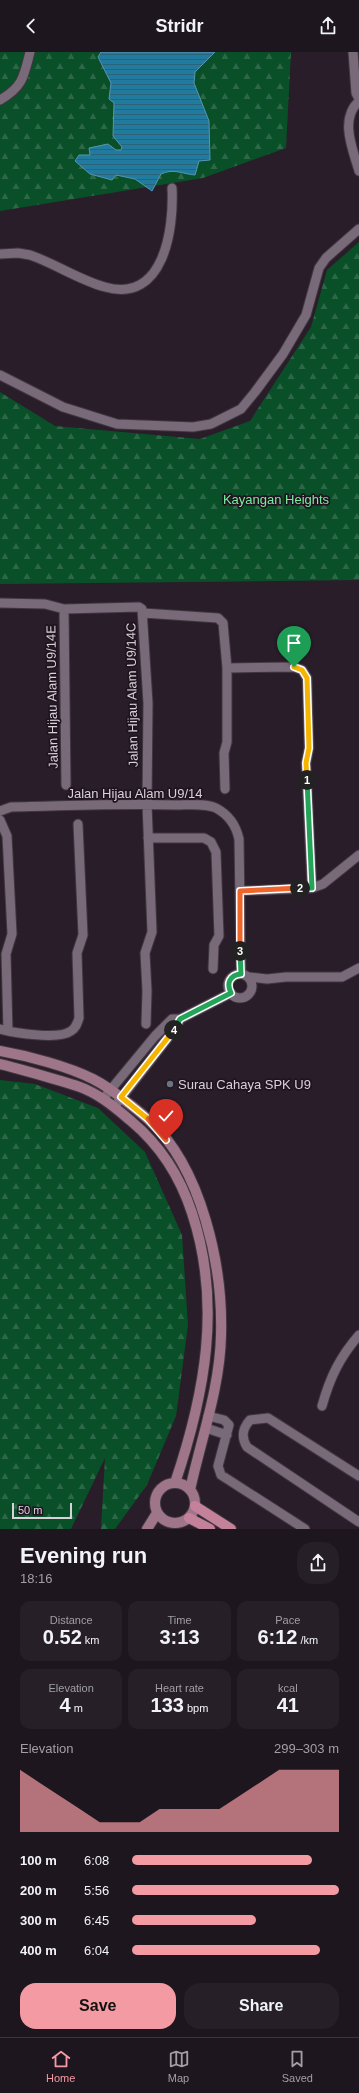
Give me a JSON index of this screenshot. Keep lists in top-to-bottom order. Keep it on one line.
{"streets":{"street":["Jalan Hijau Alam U9/14C","Jalan Hijau Alam U9/14E","Jalan Hijau Alam U9/14"]},"crossings":[["Jalan Hijau Alam U9/14C","Jalan Hijau Alam U9/14"]],"parks":["Kayangan Heights"],"places":["Surau Cahaya SPK U9"],"scale_bar":"50 m","page":{"header":"Stridr","pins":["1","2","3","4"],"scale":"50 m","heading":["Evening run","18:16"],"stats":[["Distance","0.52 km"],["Time","3:13"],["Pace","6:12 /km"],["Elevation","4 m"],["Heart rate","133 bpm"],["kcal","41"]],"chart":["Elevation","299–303 m"],"list":[{"name":"100 m","note":"6:08"},{"name":"200 m","note":"5:56"},{"name":"300 m","note":"6:45"},{"name":"400 m","note":"6:04"}],"buttons":["Save","Share"],"tabs":["Home","Map","Saved"]}}
